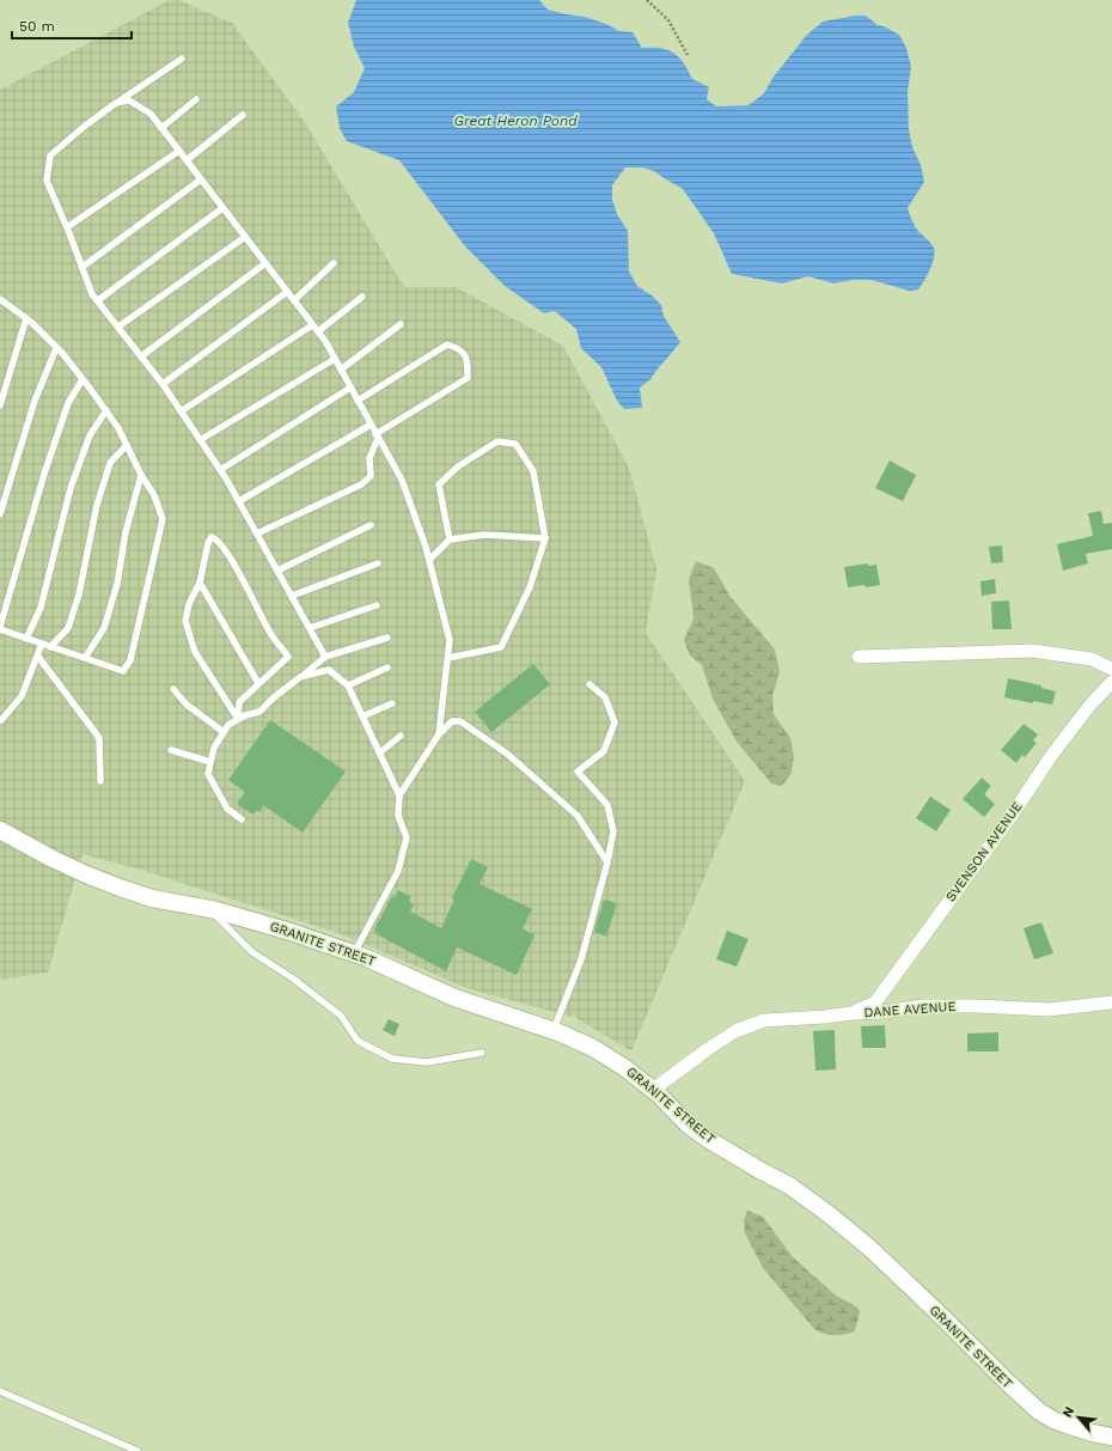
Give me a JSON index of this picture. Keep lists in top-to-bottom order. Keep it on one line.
{"streets":{"street":["SVENSON AVENUE","GRANITE STREET","DANE AVENUE"]},"crossings":[["SVENSON AVENUE","DANE AVENUE"],["GRANITE STREET","DANE AVENUE"]],"water":["Great Heron Pond"],"scale_bar":"50 m","north":"top left"}
